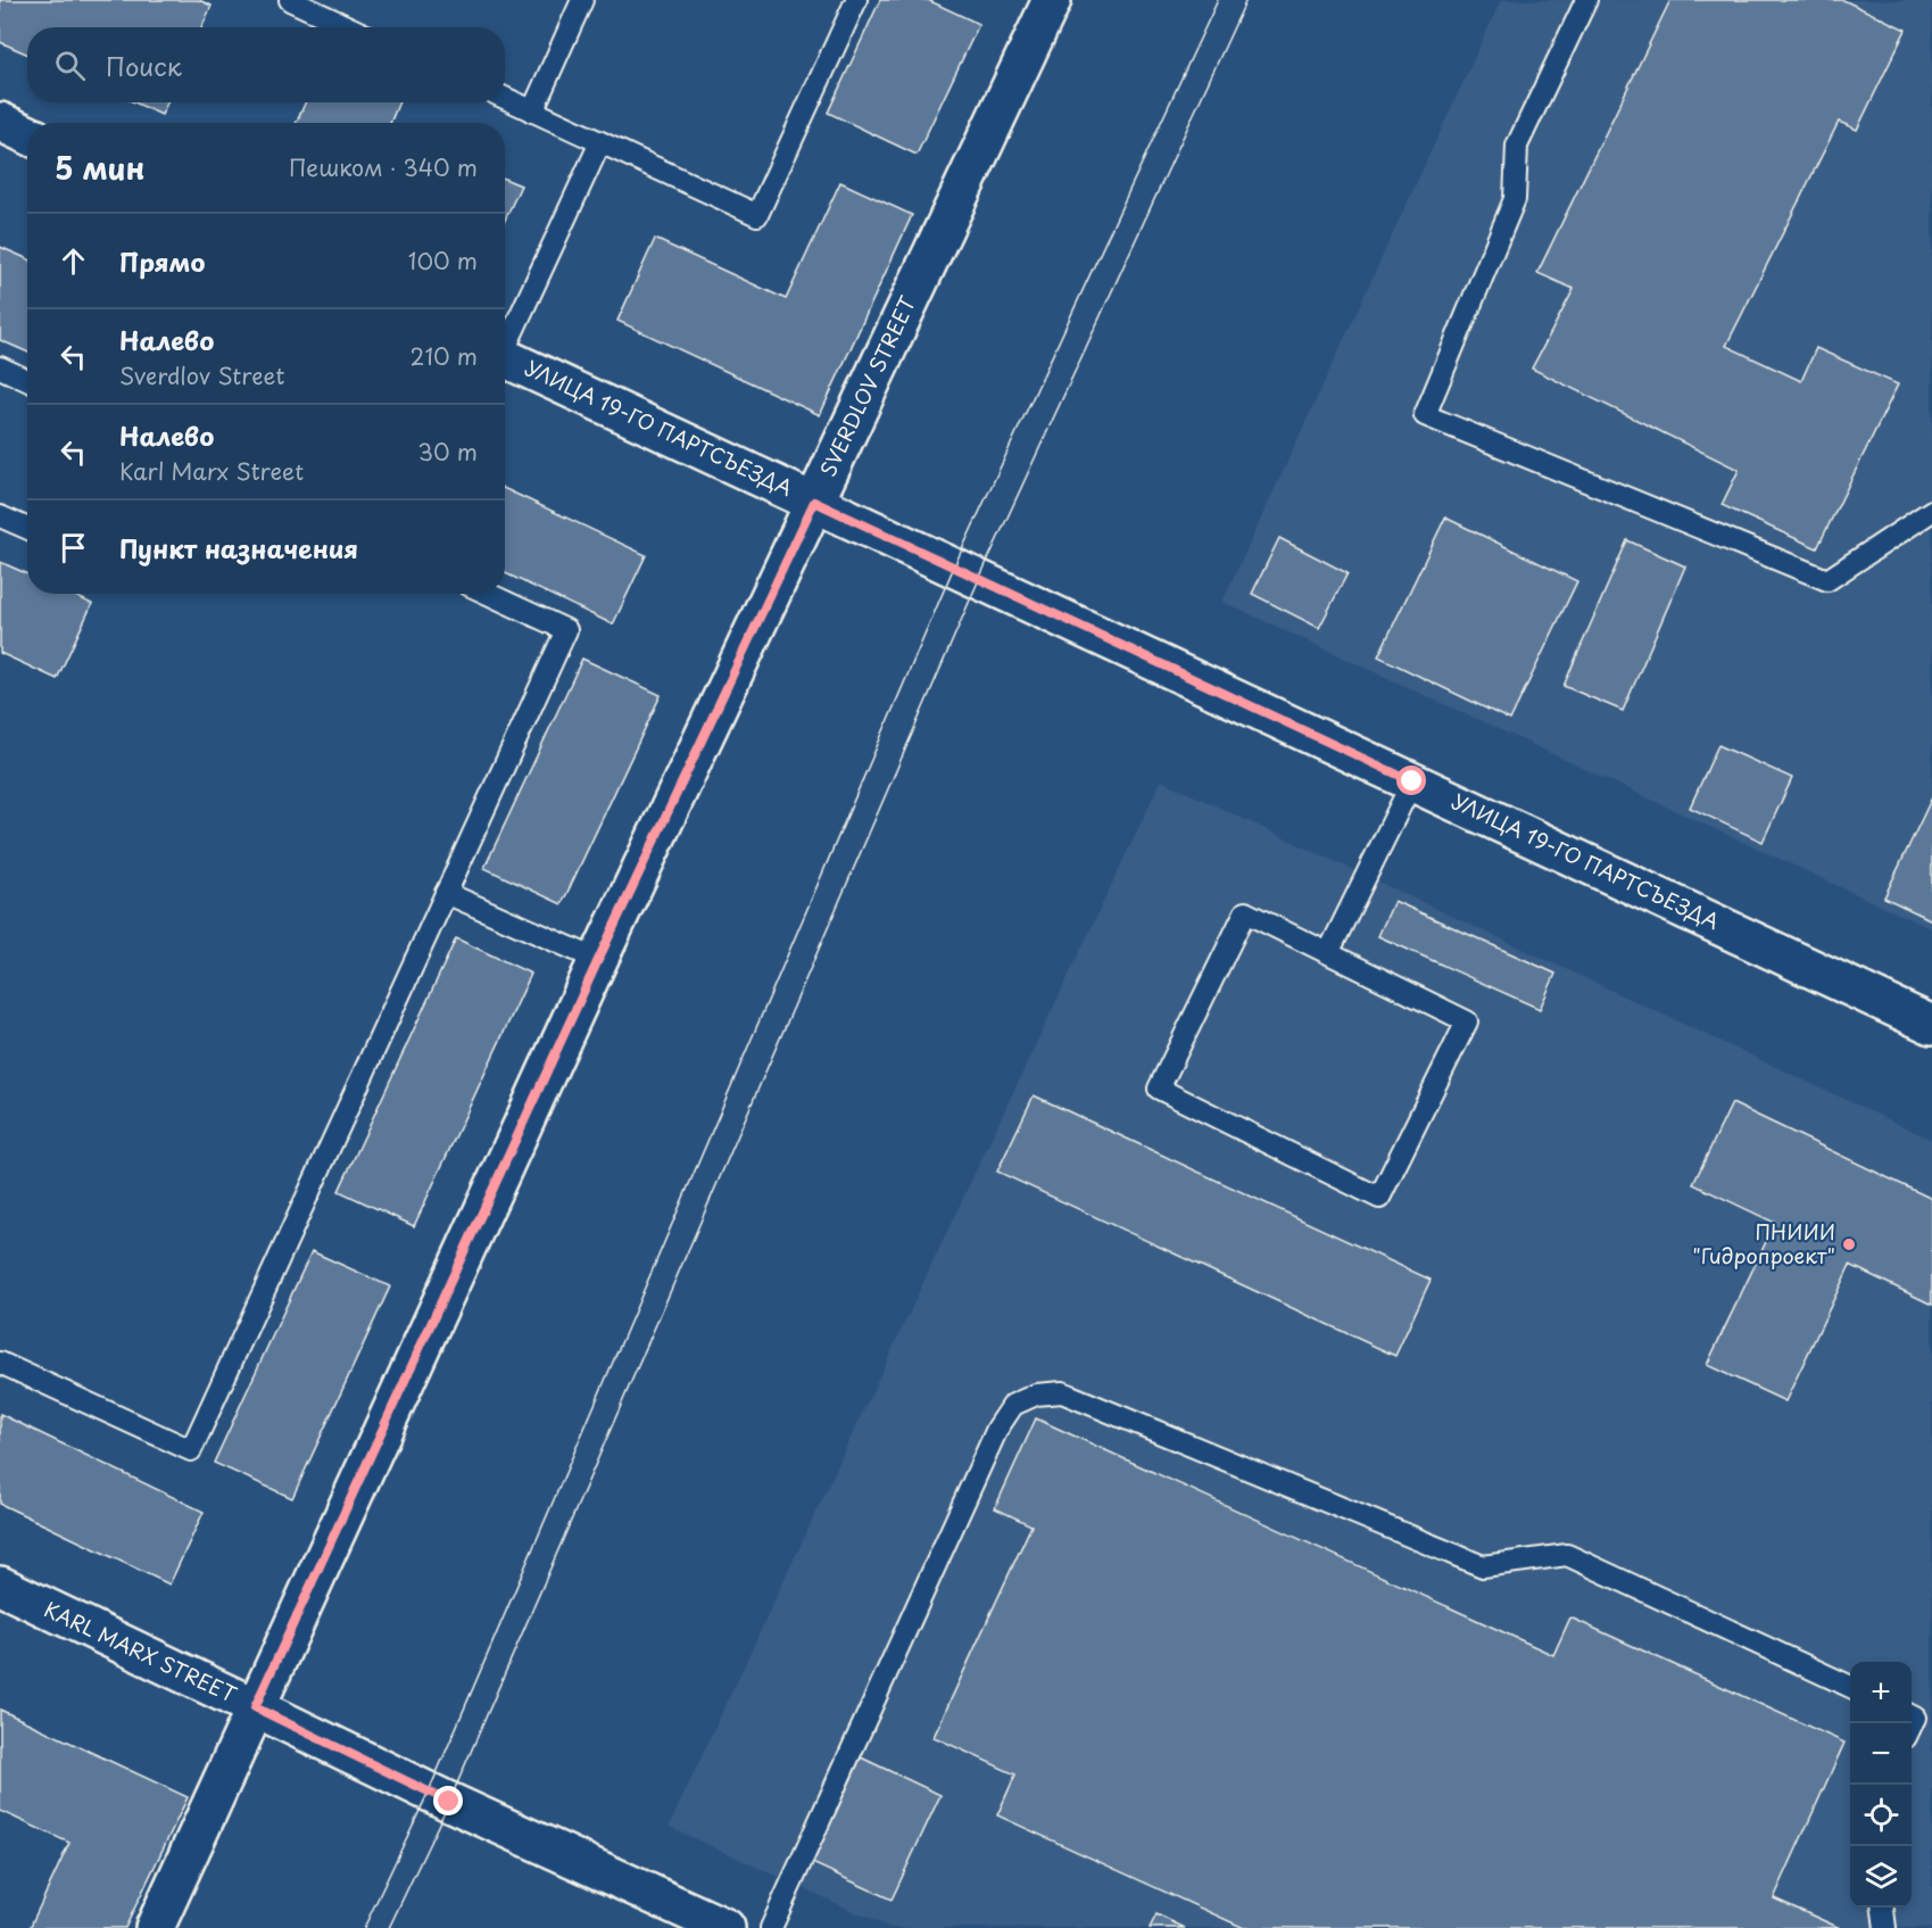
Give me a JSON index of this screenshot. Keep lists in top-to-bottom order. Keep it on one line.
{"streets":{"street":["SVERDLOV STREET","УЛИЦА 19-ГО ПАРТСЪЕЗДА","KARL MARX STREET"]},"crossings":[["SVERDLOV STREET","УЛИЦА 19-ГО ПАРТСЪЕЗДА"],["SVERDLOV STREET","KARL MARX STREET"]],"places":["ПНИИИ \"Гидропроект\""],"page":{"search":"Поиск","heading":["5 мин","Пешком · 340 m"],"list":[["Прямо","100 m"],["Налево","Sverdlov Street","210 m"],["Налево","Karl Marx Street","30 m"],"Пункт назначения"],"map_buttons":["+","−"]}}
